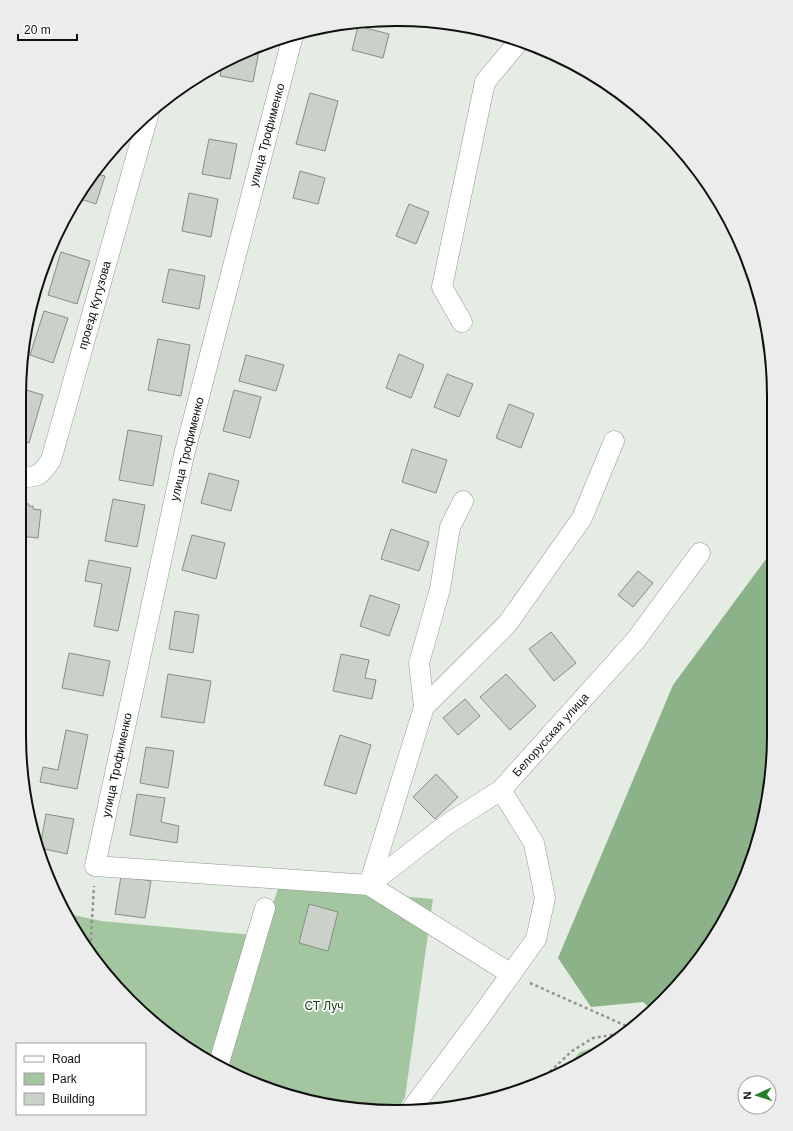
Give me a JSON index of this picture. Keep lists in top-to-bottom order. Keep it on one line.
{"streets":{"street":["улица Трофименко","проезд Кутузова","Белорусская улица"]},"parks":["СТ Луч"],"legend":["Road","Park","Building"],"scale_bar":"20 m","north":"left"}
